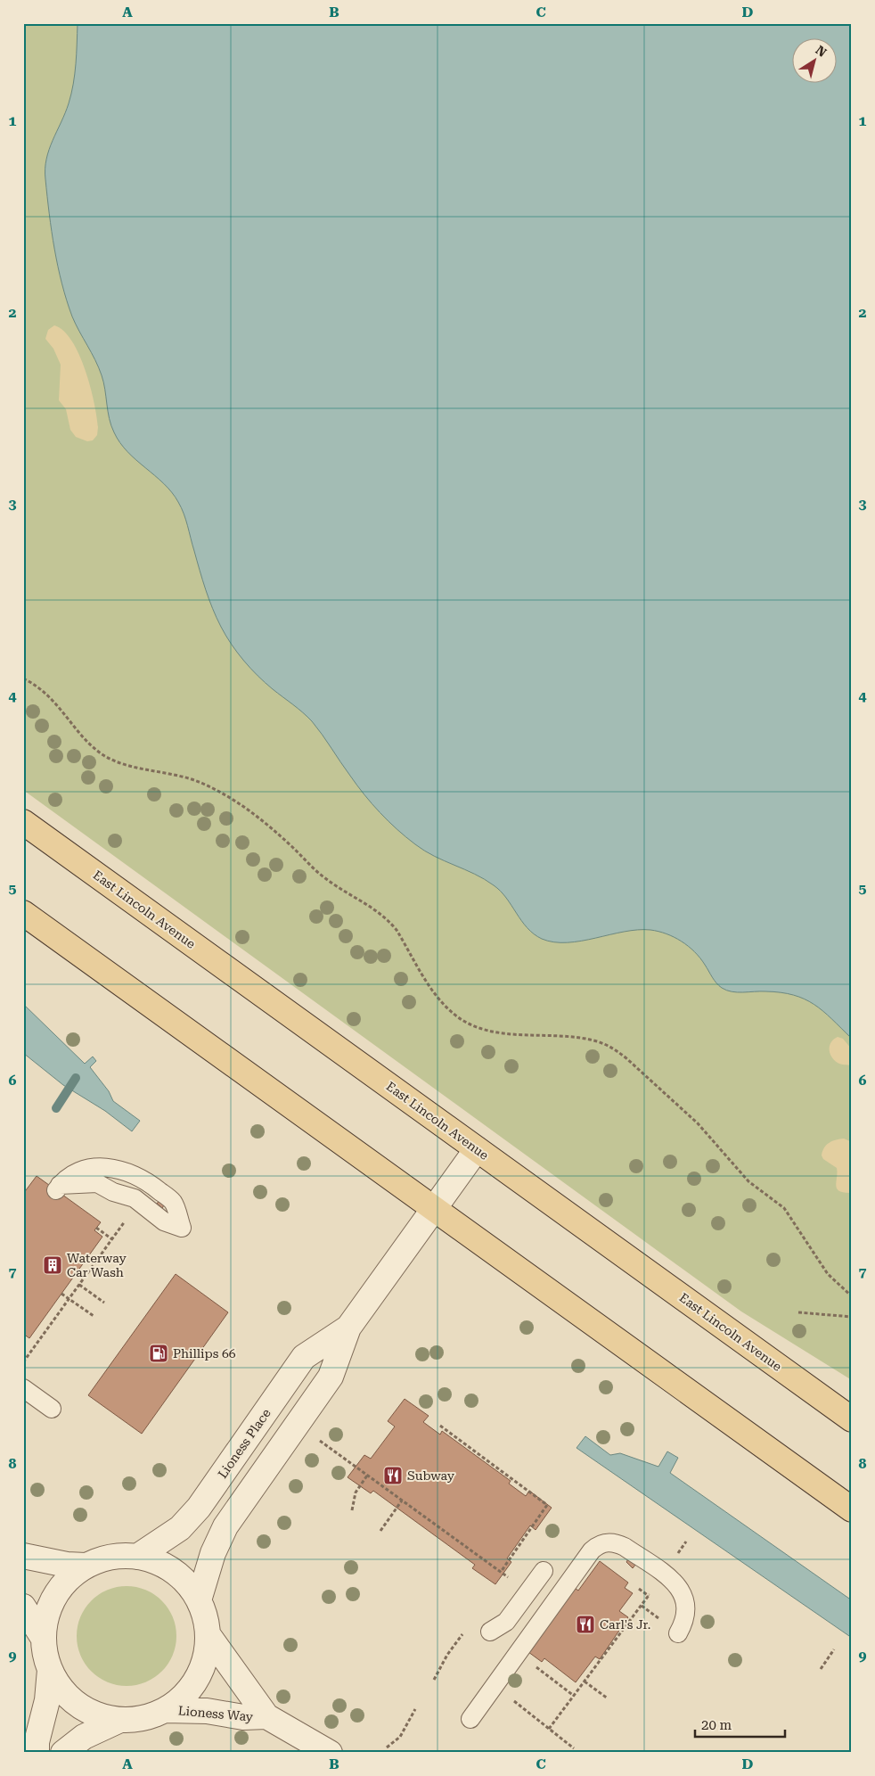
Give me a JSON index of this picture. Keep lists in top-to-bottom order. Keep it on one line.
{"streets":{"main road":["East Lincoln Avenue"],"street":["Lioness Place","Lioness Way"]},"crossings":[["East Lincoln Avenue","Lioness Place"]],"places":{"building":["Waterway Car Wash"],"fuel station":["Phillips 66"],"restaurant":["Subway","Carl's Jr."]},"scale_bar":"20 m","north":"top right","grid":{"columns":["A","B","C","D"],"rows":["1","2","3","4","5","6","7","8","9"]}}
